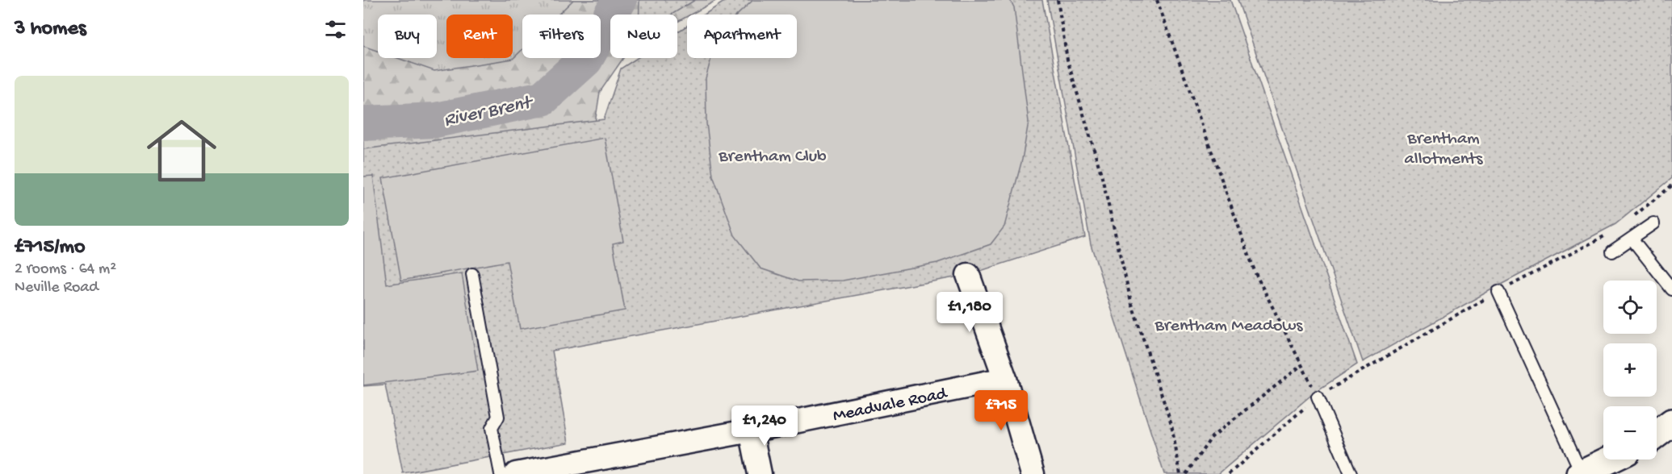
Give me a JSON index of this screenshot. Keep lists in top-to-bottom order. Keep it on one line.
{"streets":{"street":["Meadvale Road"]},"water":["River Brent"],"parks":["Brentham allotments","Brentham Club","Brentham Meadows"],"page":{"heading":"3 homes","chip":["Buy","Rent","Filters","New","Apartment"],"list":[{"name":"£715/mo","note":"2 rooms · 64 m² · Neville Road"}],"map_buttons":["+","−"],"price":["£1,180","£715","£1,240"]}}
